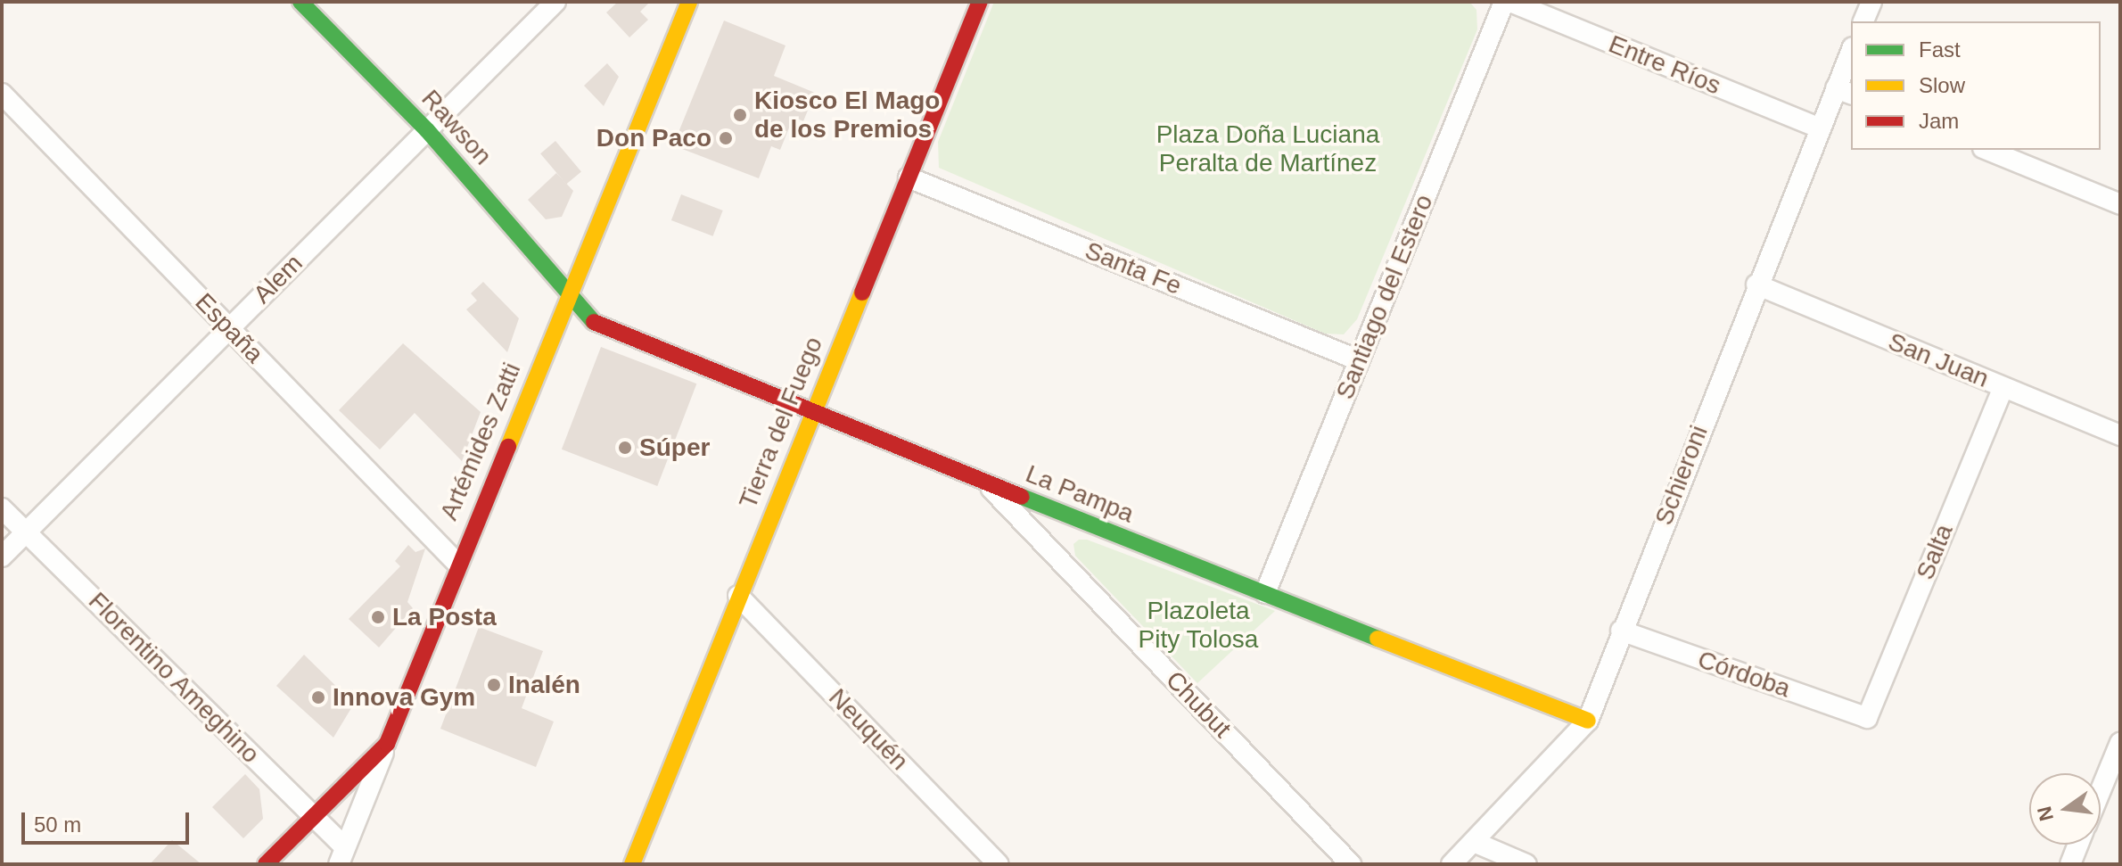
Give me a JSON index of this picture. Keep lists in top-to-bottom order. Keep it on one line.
{"streets":{"street":["Entre Ríos","Rawson","Santa Fe","Alem","Santiago del Estero","España","San Juan","Tierra del Fuego","Artémides Zatti","Schieroni","La Pampa","Salta","Córdoba","Florentino Ameghino","Chubut","Neuquén"]},"crossings":[["Entre Ríos","Schieroni"],["Rawson","Alem"],["Rawson","Artémides Zatti"],["Rawson","La Pampa"],["Santa Fe","Santiago del Estero"],["Santa Fe","Tierra del Fuego"],["Alem","España"],["Alem","Florentino Ameghino"],["Santiago del Estero","La Pampa"],["España","Artémides Zatti"],["San Juan","Schieroni"],["San Juan","Salta"],["Tierra del Fuego","La Pampa"],["Tierra del Fuego","Neuquén"],["Artémides Zatti","La Pampa"],["Artémides Zatti","Florentino Ameghino"],["Schieroni","La Pampa"],["Schieroni","Córdoba"],["La Pampa","Chubut"],["Salta","Córdoba"]],"parks":["Plaza Doña Luciana Peralta de Martínez","Plazoleta Pity Tolosa"],"places":["Kiosco El Mago de los Premios","Don Paco","Súper","La Posta","Inalén","Innova Gym"],"legend":["Fast","Slow","Jam"],"scale_bar":"50 m","north":"left"}
